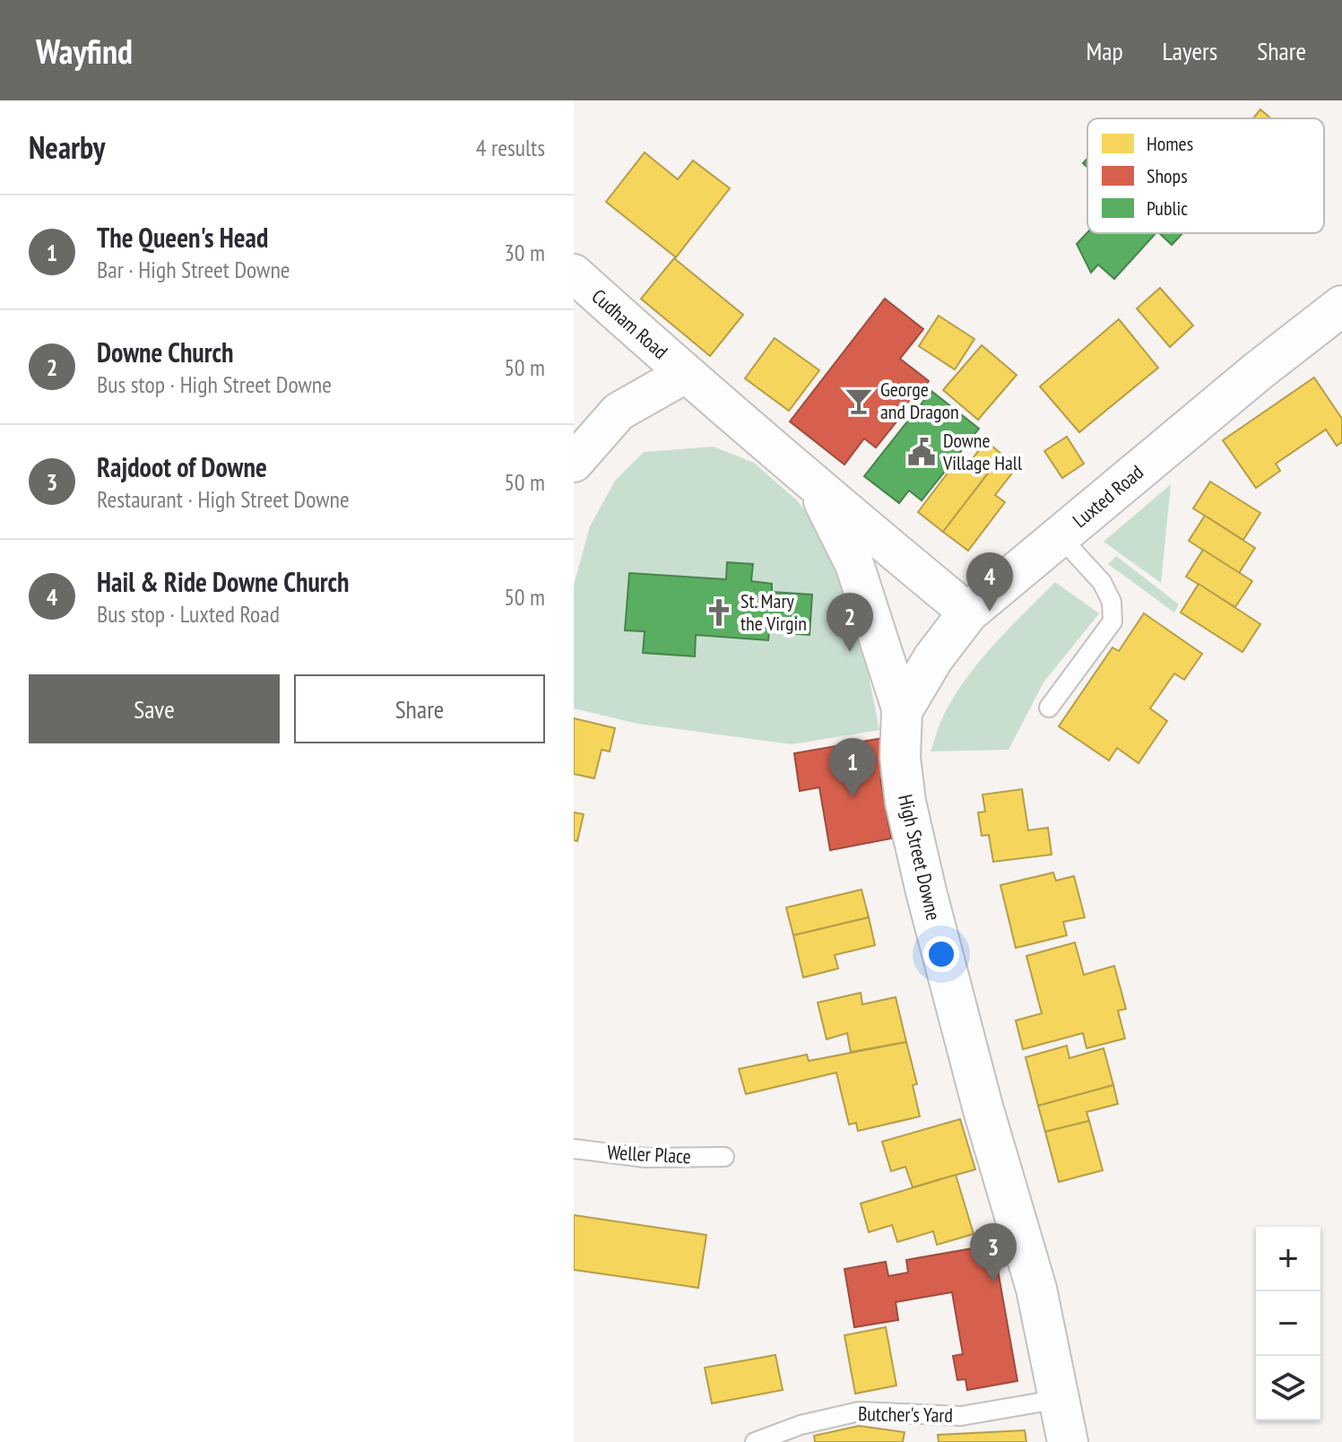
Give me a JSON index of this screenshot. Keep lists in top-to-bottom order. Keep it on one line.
{"streets":{"street":["Cudham Road","Luxted Road","High Street Downe"],"lane":["Weller Place","Butcher's Yard"]},"crossings":[["Cudham Road","High Street Downe"],["Luxted Road","High Street Downe"],["High Street Downe","Butcher's Yard"]],"places":{"bar":["George and Dragon"],"public building":["Downe Village Hall"],"church":["St. Mary the Virgin"]},"legend":["Homes","Shops","Public"],"page":{"header":"Wayfind","nav":["Map","Layers","Share"],"heading":["Nearby","4 results"],"list":[{"mark":"1","name":"The Queen's Head","note":"Bar · High Street Downe","value":"30 m"},{"mark":"2","name":"Downe Church","note":"Bus stop · High Street Downe","value":"50 m"},{"mark":"3","name":"Rajdoot of Downe","note":"Restaurant · High Street Downe","value":"50 m"},{"mark":"4","name":"Hail & Ride Downe Church","note":"Bus stop · Luxted Road","value":"50 m"}],"pins":["4","2","1","3"],"buttons":["Save","Share"],"map_buttons":["+","−"]}}
